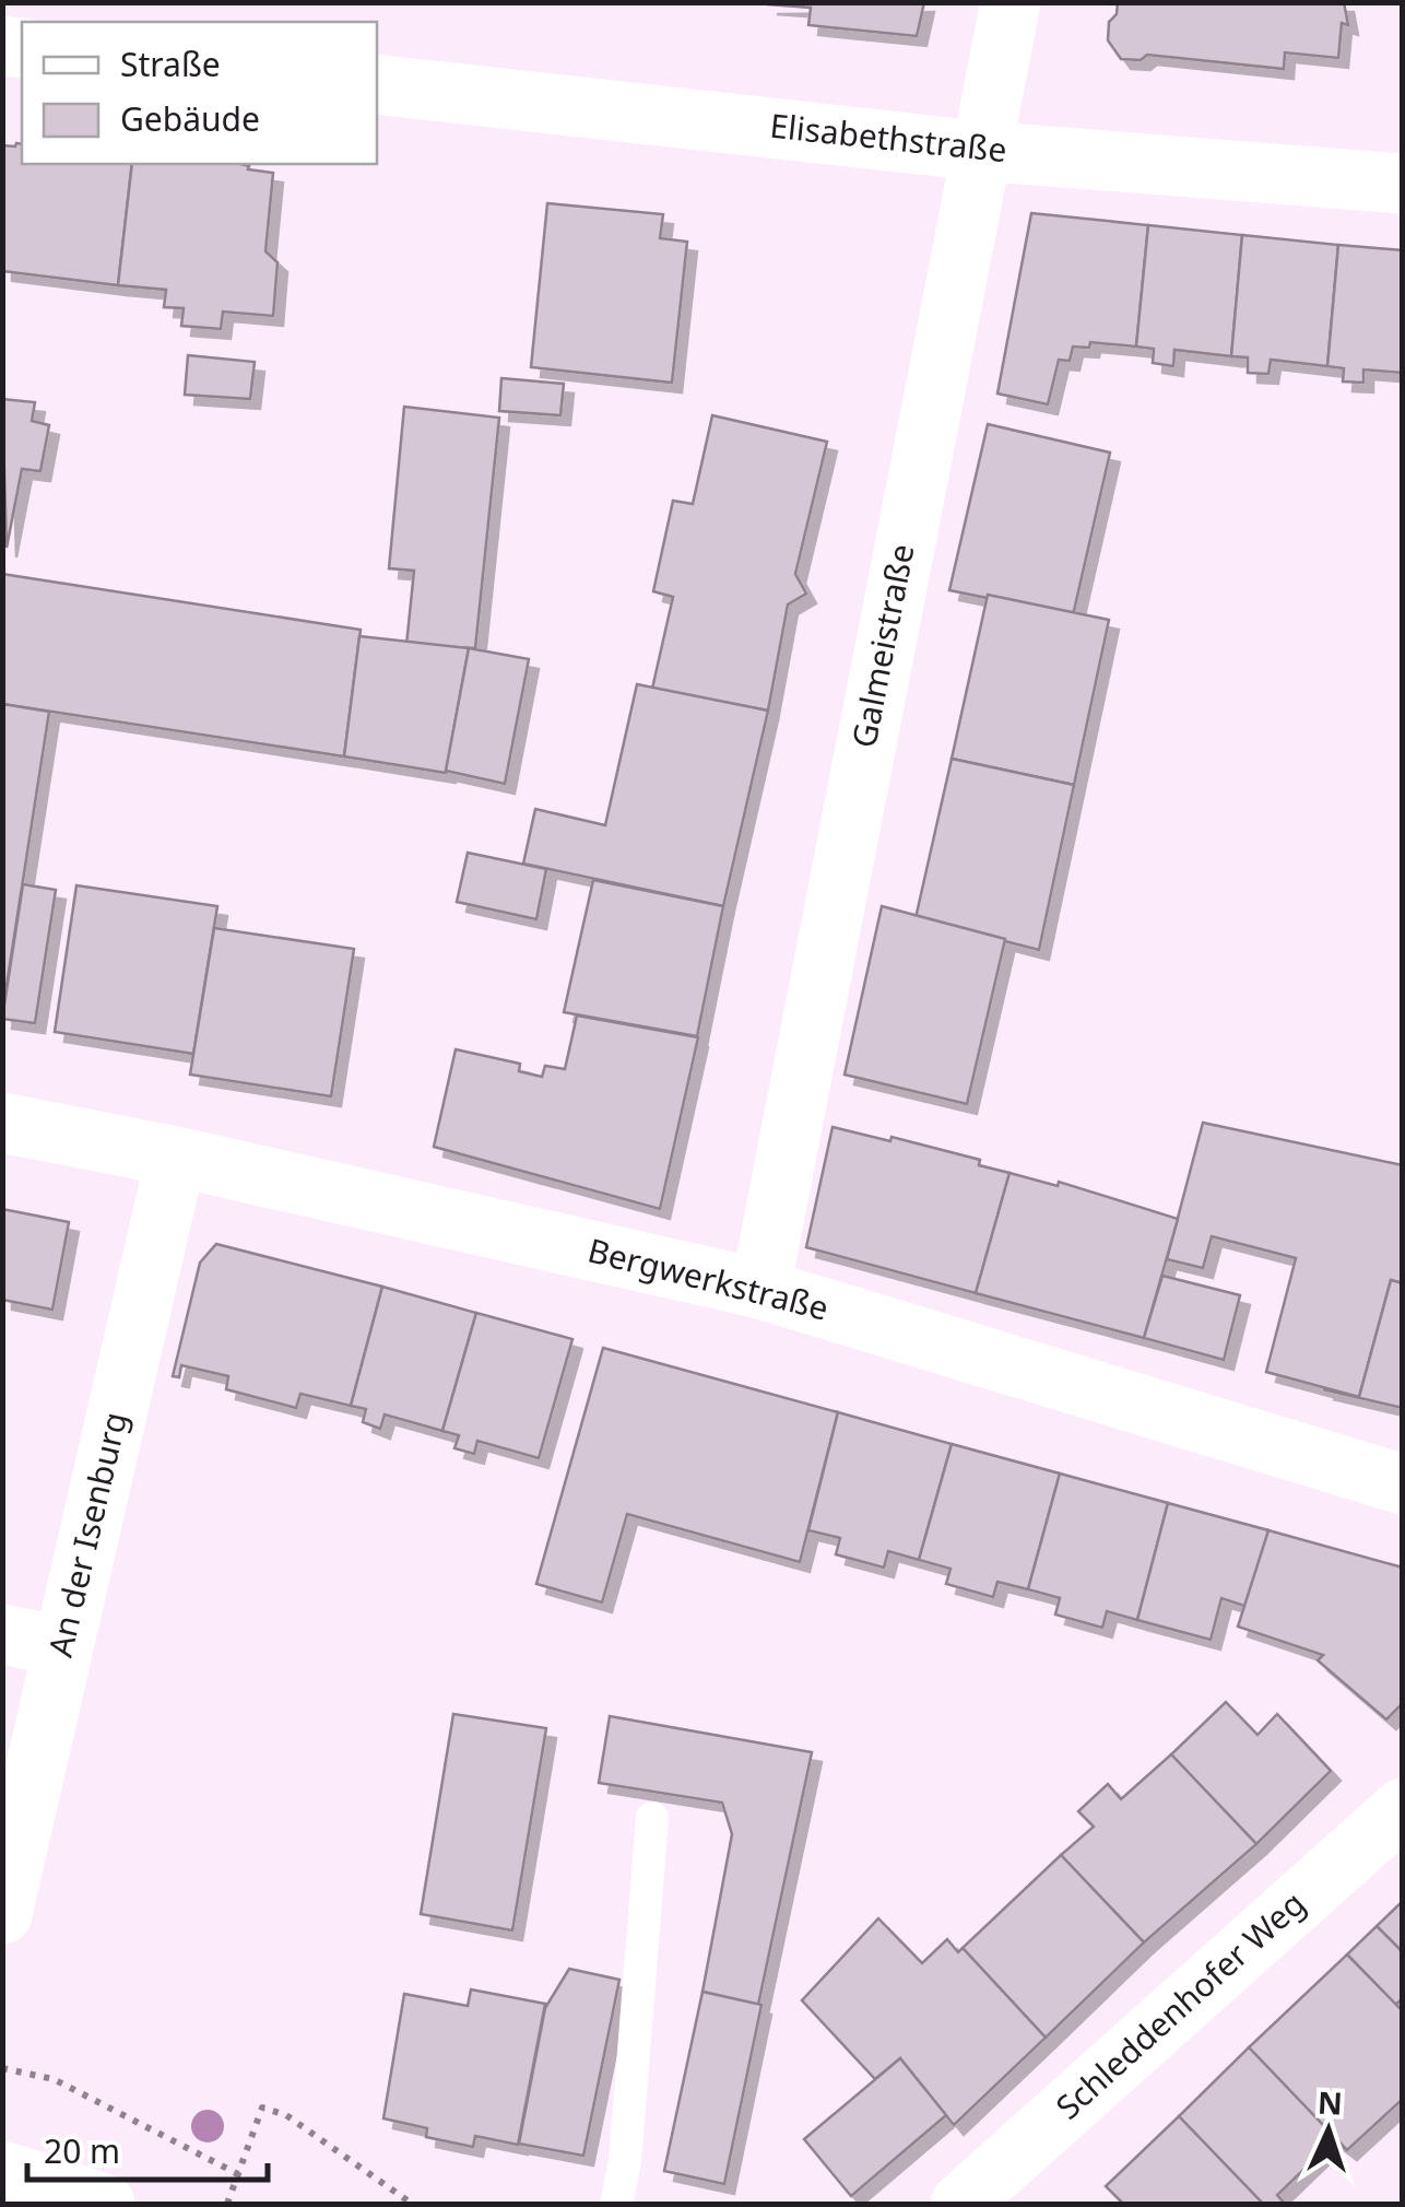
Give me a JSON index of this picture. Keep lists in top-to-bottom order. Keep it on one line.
{"streets":{"street":["Elisabethstraße","Galmeistraße","Bergwerkstraße","An der Isenburg","Schleddenhofer Weg"]},"crossings":[["Elisabethstraße","Galmeistraße"],["Galmeistraße","Bergwerkstraße"],["Bergwerkstraße","An der Isenburg"]],"legend":["Straße","Gebäude"],"scale_bar":"20 m","north":"top"}
